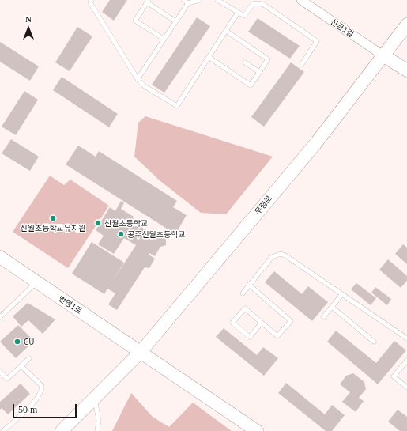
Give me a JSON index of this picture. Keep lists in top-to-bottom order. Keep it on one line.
{"streets":{"main road":["무령로","번영1로"],"street":["신금1길"]},"crossings":[["신금1길","무령로"],["무령로","번영1로"]],"places":["신월초등학교유치원","신월초등학교","공주신월초등학교","CU"],"scale_bar":"50 m","north":"top"}
